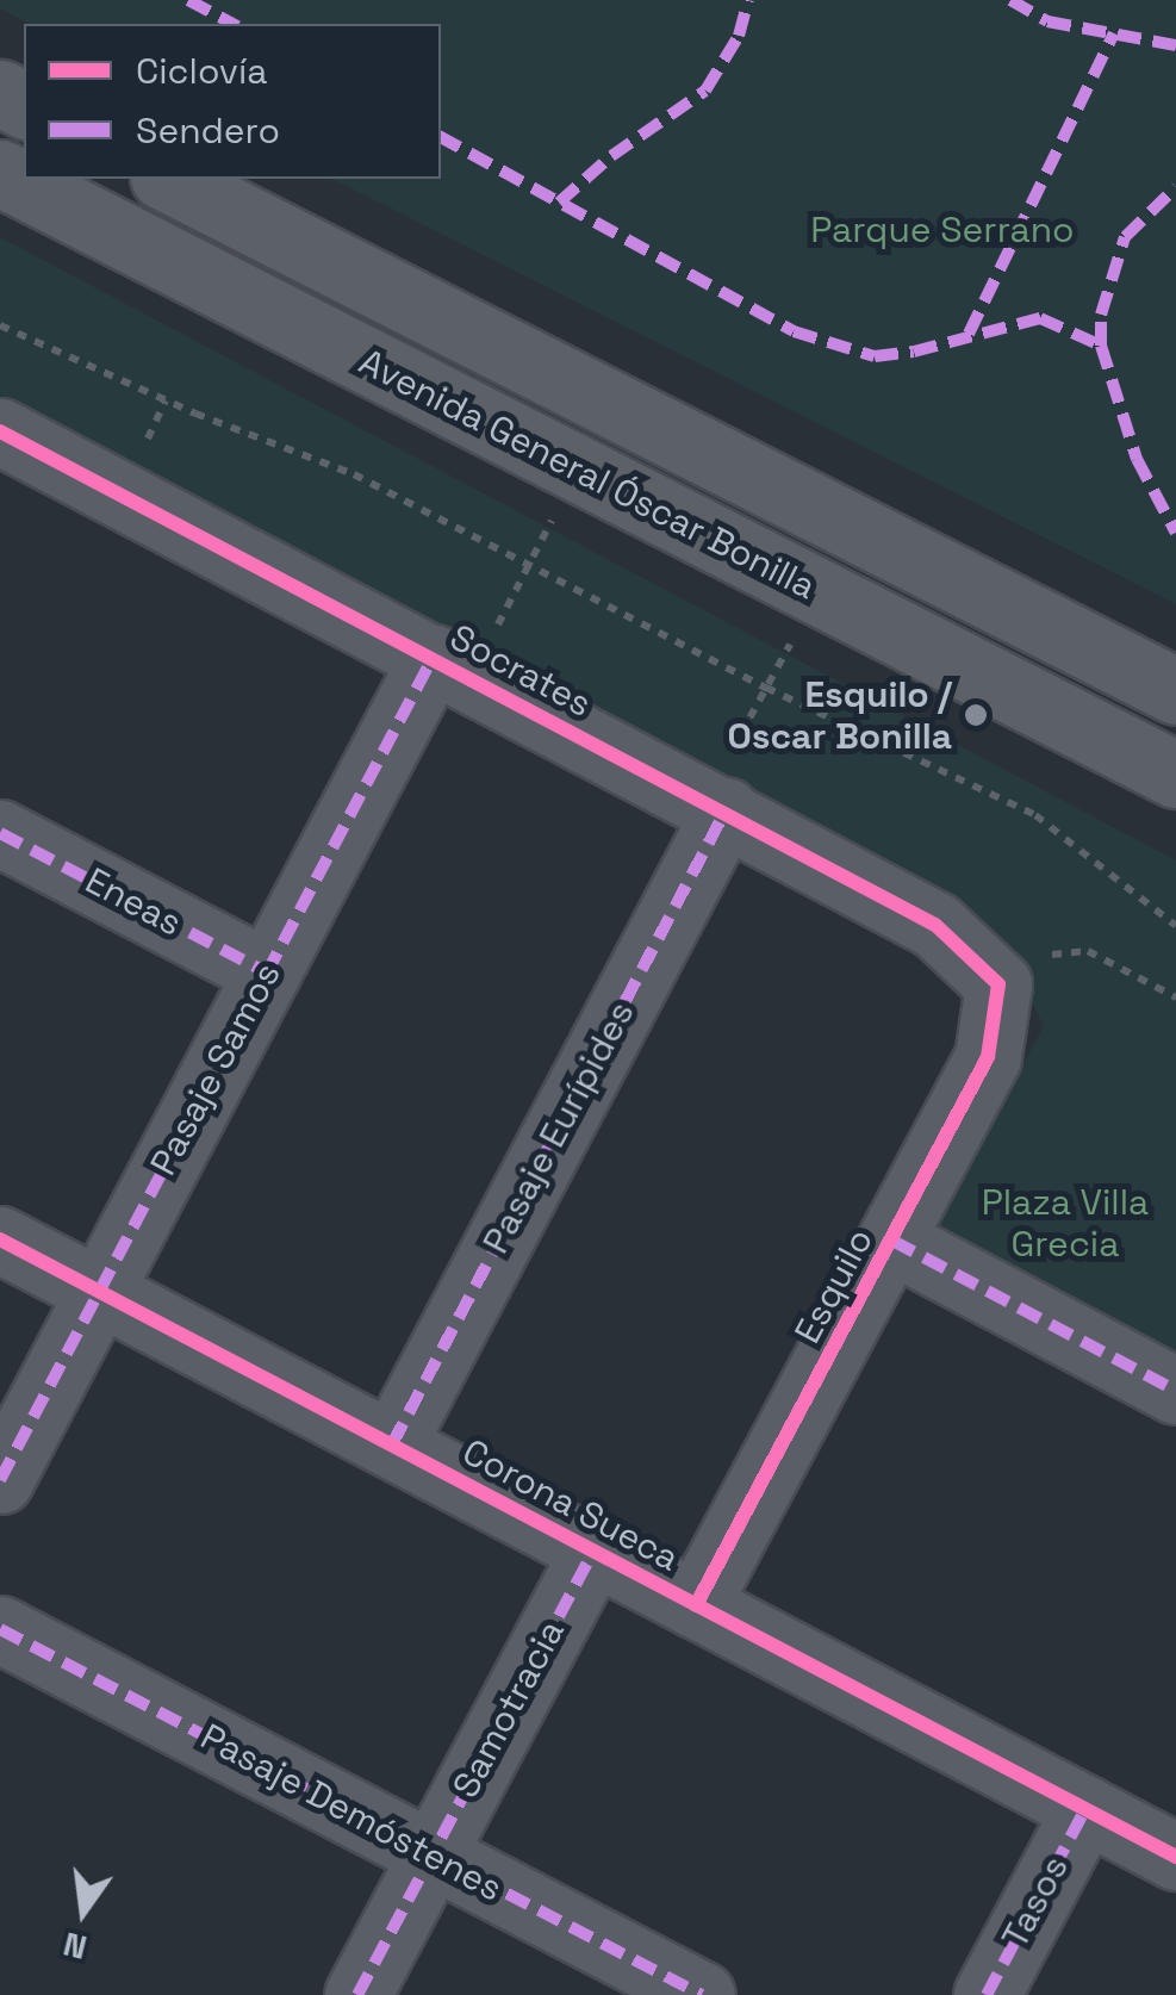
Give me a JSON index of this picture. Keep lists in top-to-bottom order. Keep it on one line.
{"streets":{"main road":["Avenida General Óscar Bonilla"],"street":["Socrates","Eneas","Pasaje Samos","Pasaje Eurípides","Esquilo","Corona Sueca","Samotracia","Pasaje Demóstenes","Tasos"]},"crossings":[["Socrates","Pasaje Samos"],["Socrates","Pasaje Eurípides"],["Socrates","Esquilo"],["Eneas","Pasaje Samos"],["Pasaje Samos","Corona Sueca"],["Pasaje Eurípides","Corona Sueca"],["Esquilo","Corona Sueca"],["Corona Sueca","Samotracia"],["Corona Sueca","Tasos"],["Samotracia","Pasaje Demóstenes"]],"parks":["Parque Serrano","Plaza Villa Grecia"],"places":["Esquilo / Oscar Bonilla"],"legend":["Ciclovía","Sendero"],"north":"bottom"}
